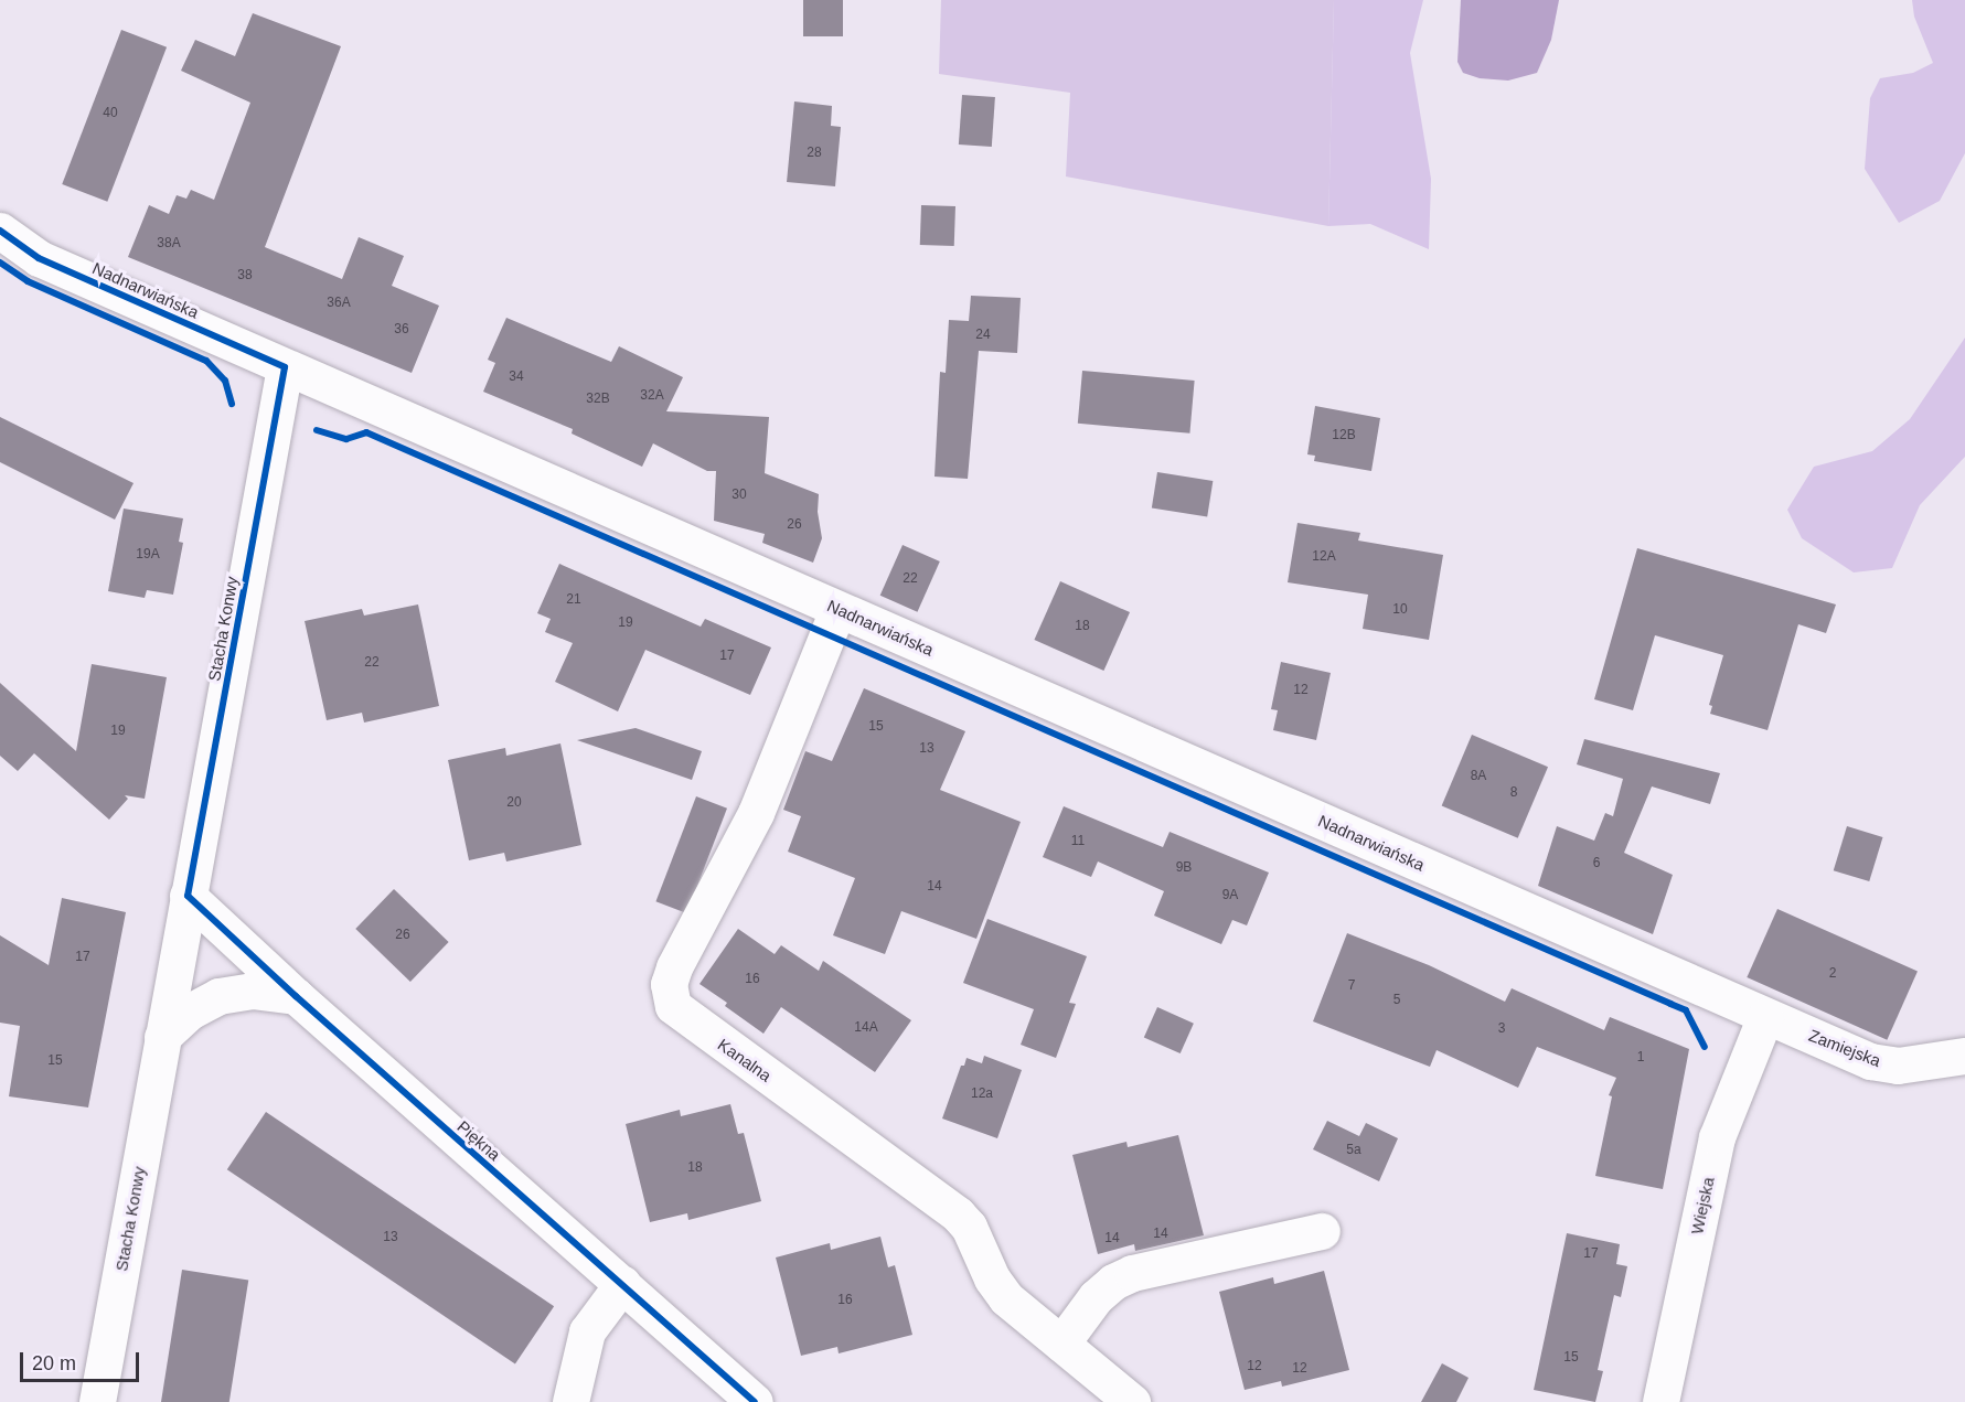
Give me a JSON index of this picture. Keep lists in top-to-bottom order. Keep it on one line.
{"streets":{"street":["Nadnarwiańska","Stacha Konwy","Zamiejska","Kanalna","Piękna","Wiejska"]},"crossings":[["Nadnarwiańska","Stacha Konwy"],["Nadnarwiańska","Zamiejska"],["Nadnarwiańska","Kanalna"],["Nadnarwiańska","Wiejska"],["Stacha Konwy","Piękna"],["Zamiejska","Wiejska"]],"house_numbers":["40","28","38A","38","36A","36","24","34","32A","32B","12B","30","26","19A","12A","22","21","10","19","18","17","22","12","15","19","13","8A","8","20","11","6","9B","14","9A","26","17","2","16","7","5","14A","3","1","15","12a","5a","18","14","13","14","17","16","15","12","12"],"scale_bar":"20 m"}
